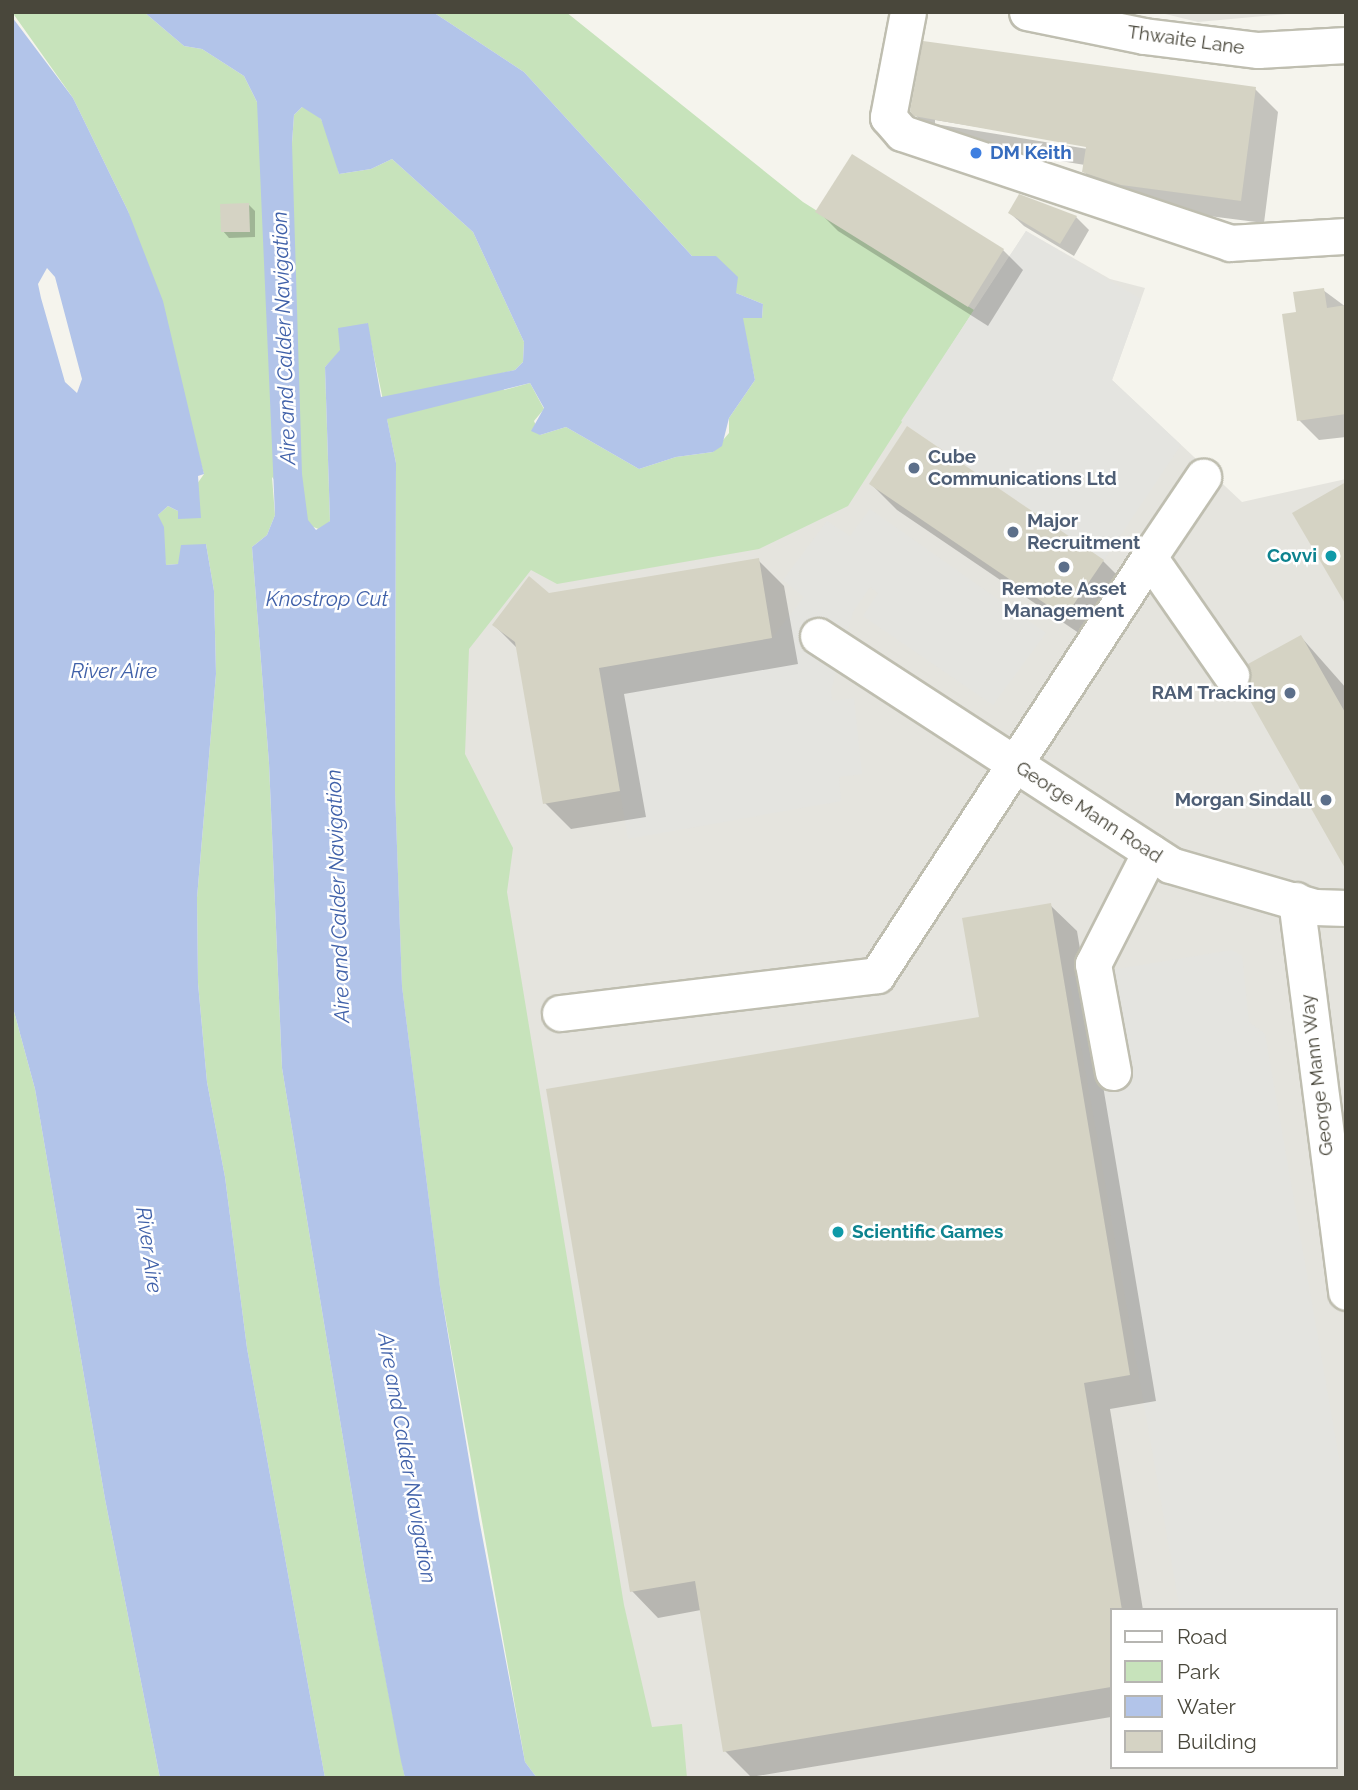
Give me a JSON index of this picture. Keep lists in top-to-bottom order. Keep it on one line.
{"streets":{"street":["Thwaite Lane","George Mann Road","George Mann Way"]},"crossings":[["George Mann Road","George Mann Way"]],"water":["Aire and Calder Navigation","Knostrop Cut","River Aire"],"places":["DM Keith","Cube Communications Ltd","Major Recruitment","Covvi","Remote Asset Management","RAM Tracking","Morgan Sindall","Scientific Games"],"legend":["Road","Park","Water","Building"]}
